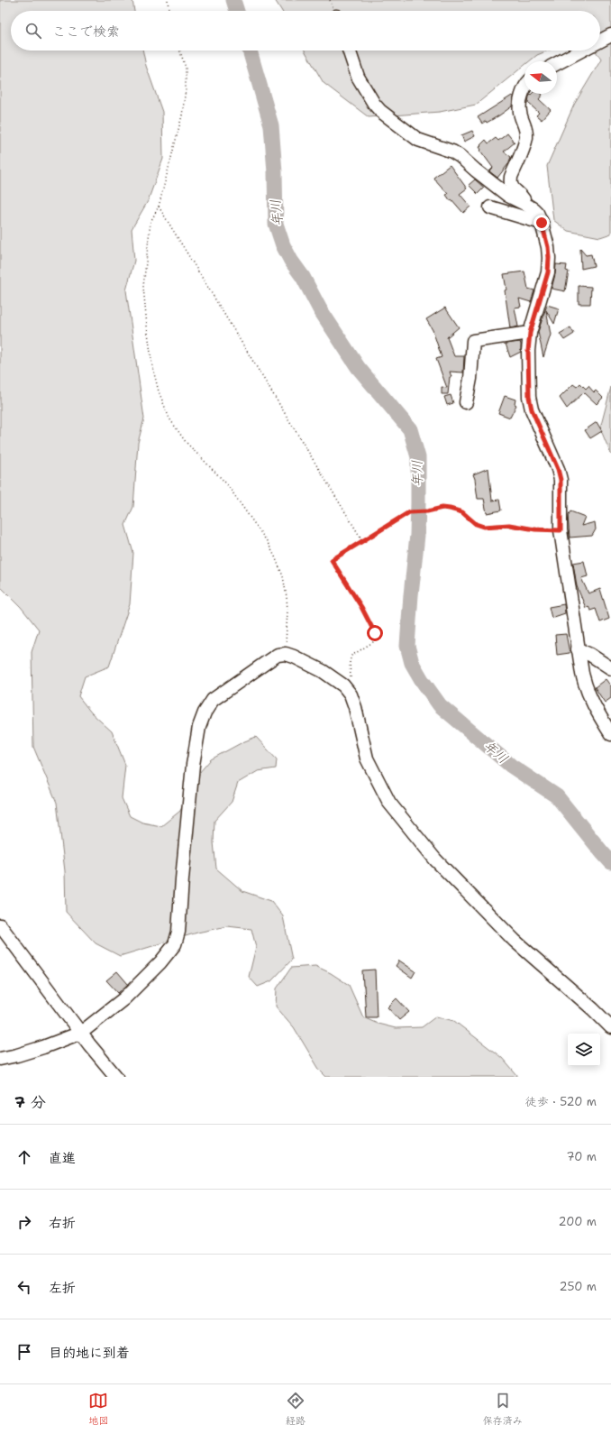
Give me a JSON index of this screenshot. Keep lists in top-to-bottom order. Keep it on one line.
{"water":["年川"],"north":"left","page":{"search":"ここで検索","heading":["7 分","徒歩 · 520 m"],"list":[["直進","70 m"],["右折","200 m"],["左折","250 m"],"目的地に到着"],"nav":["地図","経路","保存済み"]}}
